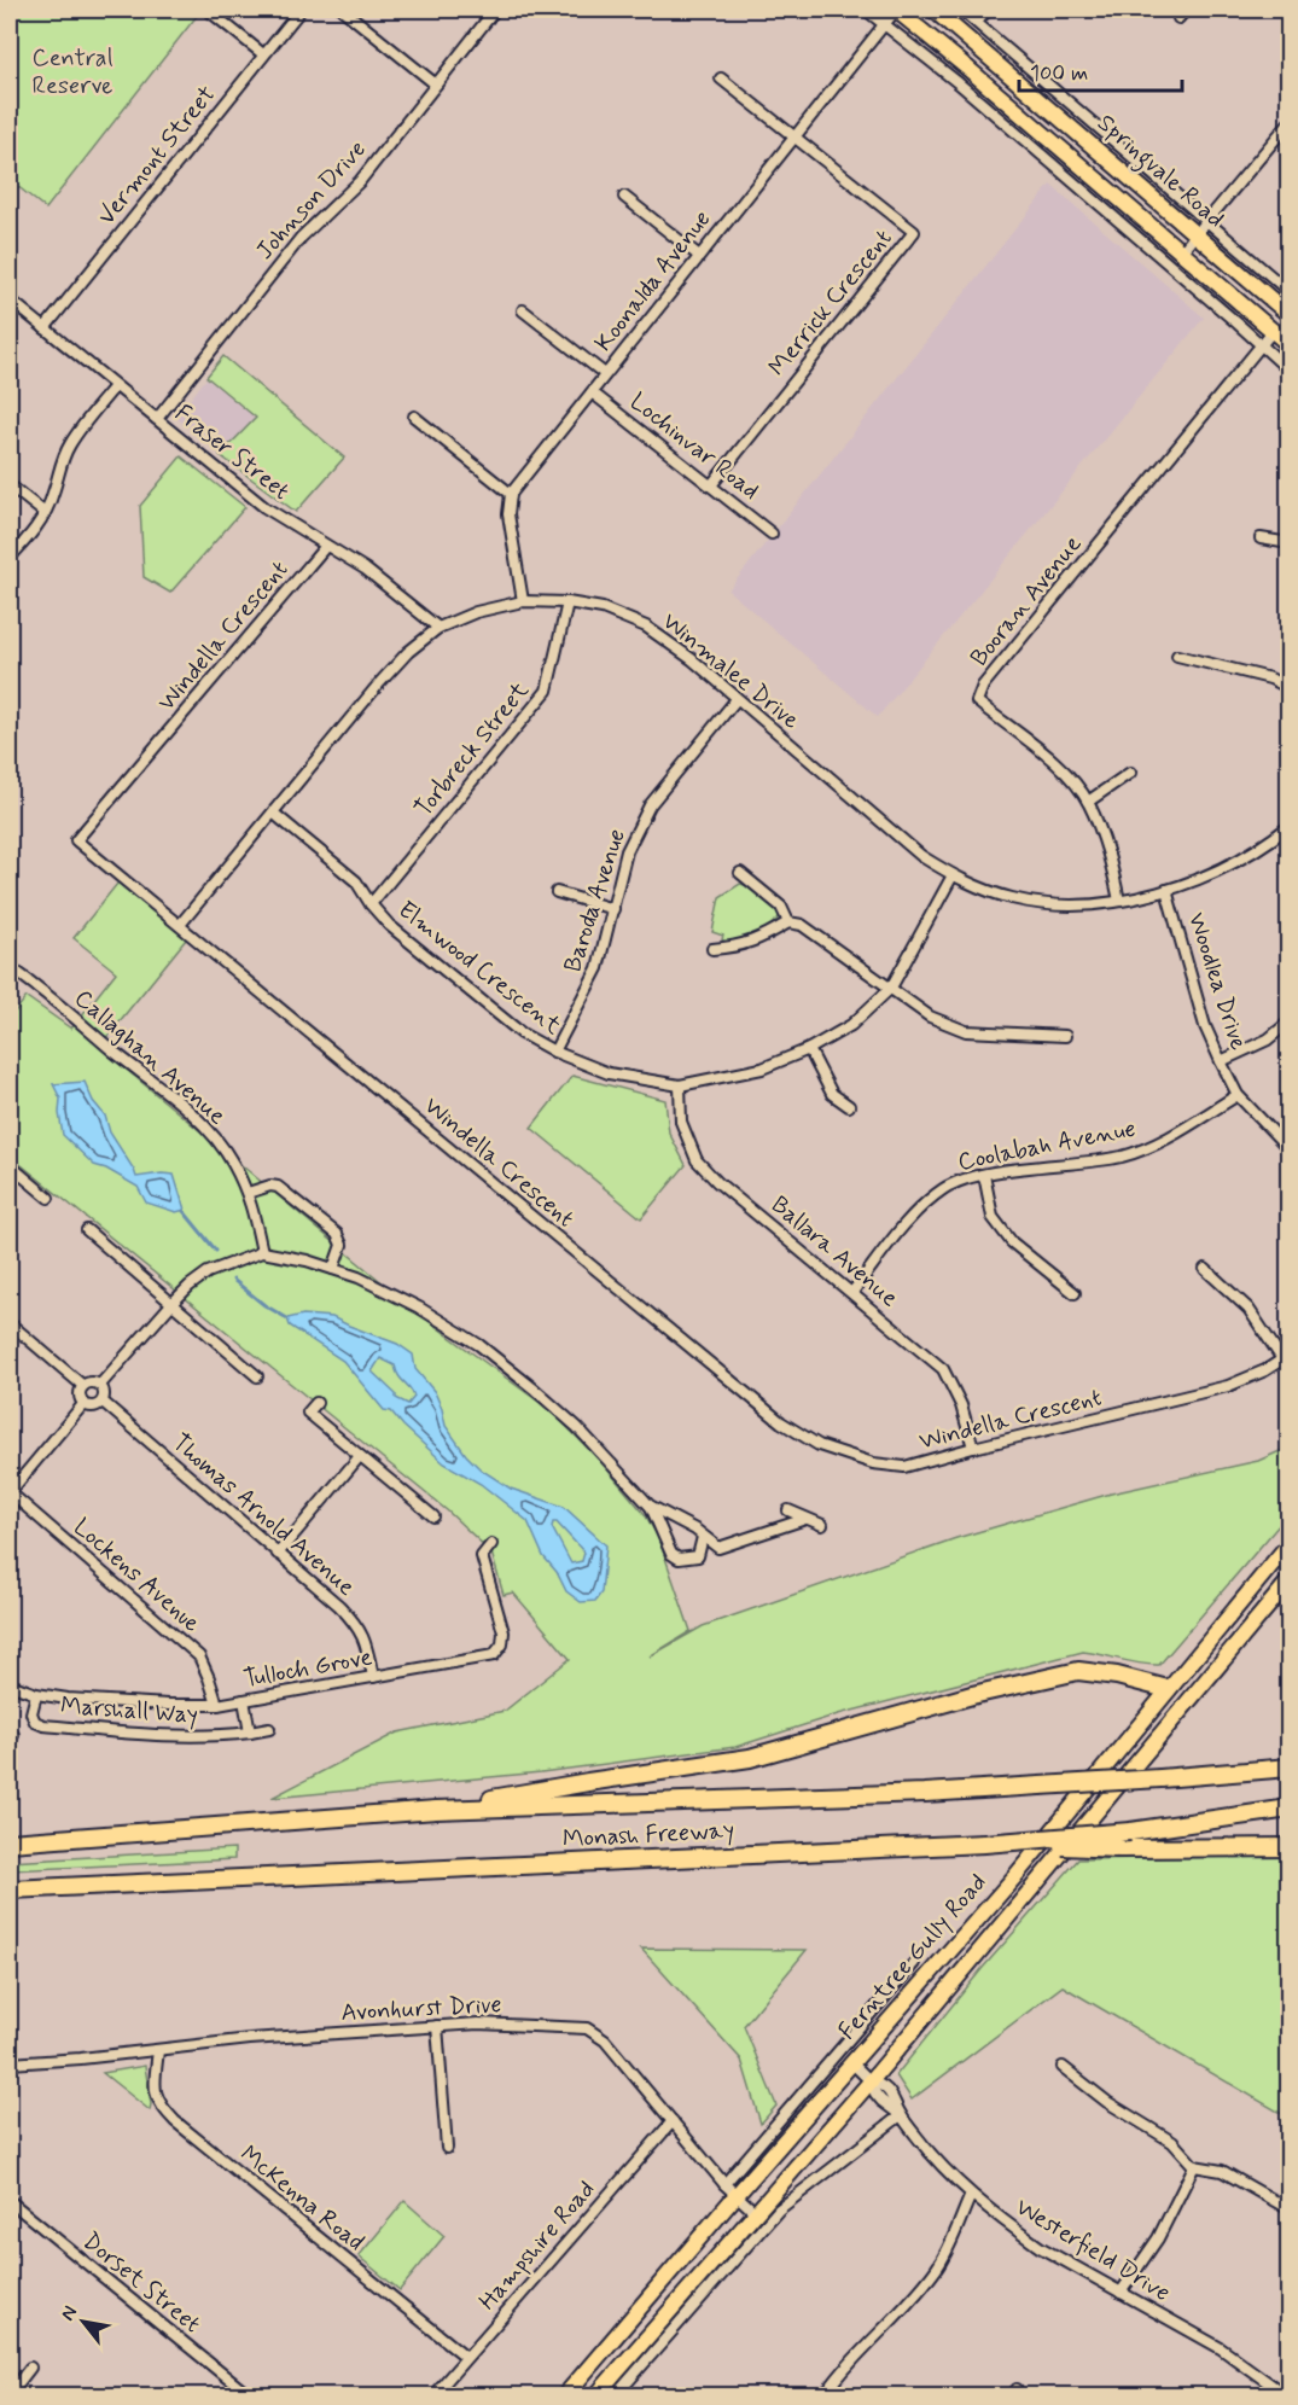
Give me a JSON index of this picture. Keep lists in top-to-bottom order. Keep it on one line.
{"streets":{"highway":["Monash Freeway"],"main road":["Springvale Road","Ferntree Gully Road"],"street":["Vermont Street","Johnson Drive","Koonalda Avenue","Merrick Crescent","Lochinvar Road","Fraser Street","Booran Avenue","Windella Crescent","Winmalee Drive","Torbreck Street","Baroda Avenue","Elmwood Crescent","Woodlea Drive","Callaghan Avenue","Coolabah Avenue","Ballara Avenue","Thomas Arnold Avenue","Lockens Avenue","Tulloch Grove","Marshall Way","Avonhurst Drive","McKenna Road","Hampshire Road","Westerfield Drive","Dorset Street"]},"crossings":[["Vermont Street","Fraser Street"],["Springvale Road","Koonalda Avenue"],["Springvale Road","Booran Avenue"],["Johnson Drive","Fraser Street"],["Koonalda Avenue","Merrick Crescent"],["Koonalda Avenue","Lochinvar Road"],["Merrick Crescent","Lochinvar Road"],["Fraser Street","Windella Crescent"],["Fraser Street","Winmalee Drive"],["Booran Avenue","Winmalee Drive"],["Windella Crescent","Winmalee Drive"],["Windella Crescent","Ballara Avenue"],["Winmalee Drive","Torbreck Street"],["Winmalee Drive","Baroda Avenue"],["Winmalee Drive","Elmwood Crescent"],["Winmalee Drive","Woodlea Drive"],["Torbreck Street","Elmwood Crescent"],["Baroda Avenue","Elmwood Crescent"],["Elmwood Crescent","Ballara Avenue"],["Woodlea Drive","Coolabah Avenue"],["Coolabah Avenue","Ballara Avenue"],["Thomas Arnold Avenue","Tulloch Grove"],["Lockens Avenue","Tulloch Grove"],["Tulloch Grove","Marshall Way"],["Ferntree Gully Road","Avonhurst Drive"],["Ferntree Gully Road","Westerfield Drive"],["Avonhurst Drive","McKenna Road"],["Avonhurst Drive","Hampshire Road"],["McKenna Road","Hampshire Road"]],"parks":["Central Reserve"],"scale_bar":"100 m","north":"top left"}
